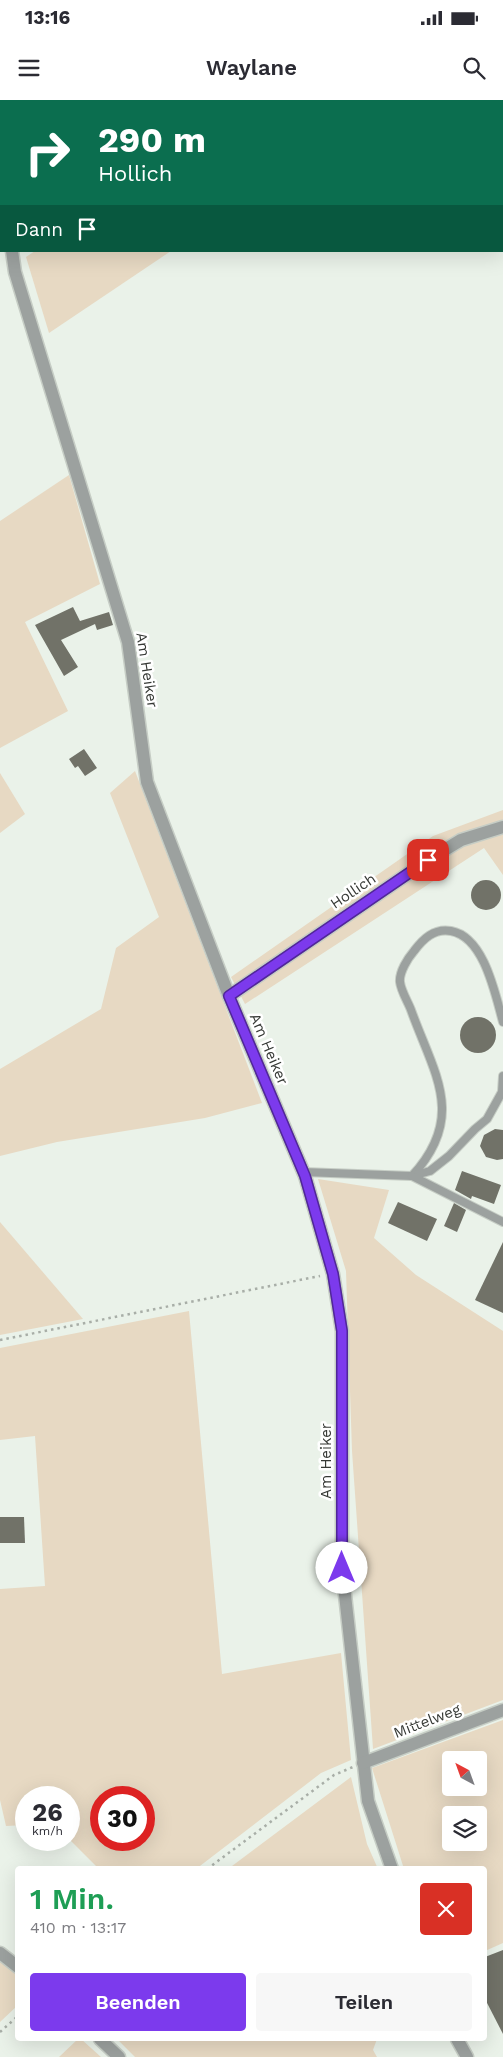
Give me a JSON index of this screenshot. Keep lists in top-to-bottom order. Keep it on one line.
{"streets":{"street":["Am Heiker","Hollich","Mittelweg"]},"crossings":[["Am Heiker","Hollich"],["Am Heiker","Mittelweg"]],"north":"top left","page":{"status":"13:16","header":"Waylane","turn":["290 m","Hollich"],"then":"Dann","speed":"26 km/h","limit":"30","heading":["1 Min.","410 m · 13:17"],"buttons":["Beenden","Teilen"]}}
